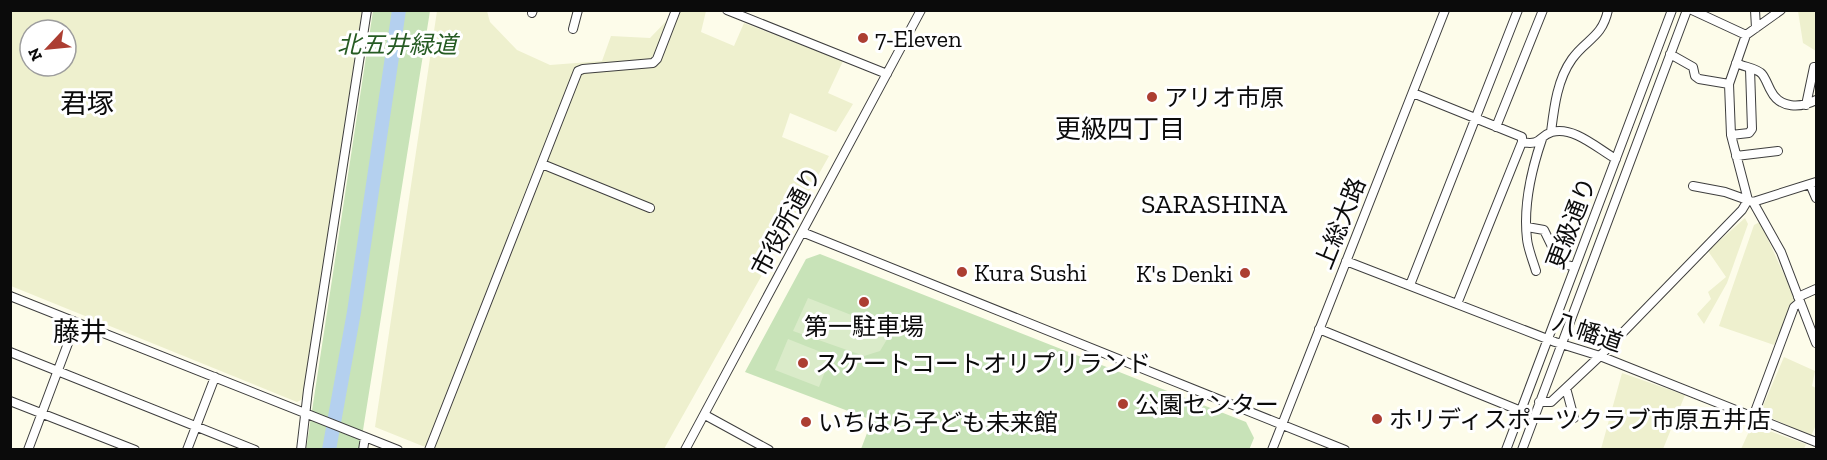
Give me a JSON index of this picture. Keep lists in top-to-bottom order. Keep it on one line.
{"streets":{"street":["市役所通り","上総大路","更級通り","八幡道"]},"crossings":[["上総大路","八幡道"],["更級通り","八幡道"]],"districts":["君塚","更級四丁目","SARASHINA","藤井"],"parks":["北五井緑道"],"places":["7-Eleven","アリオ市原","Kura Sushi","K's Denki","第一駐車場","スケートコートオリプリランド","公園センター","ホリディスポーツクラブ市原五井店","いちはら子ども未来館"],"north":"bottom left"}
